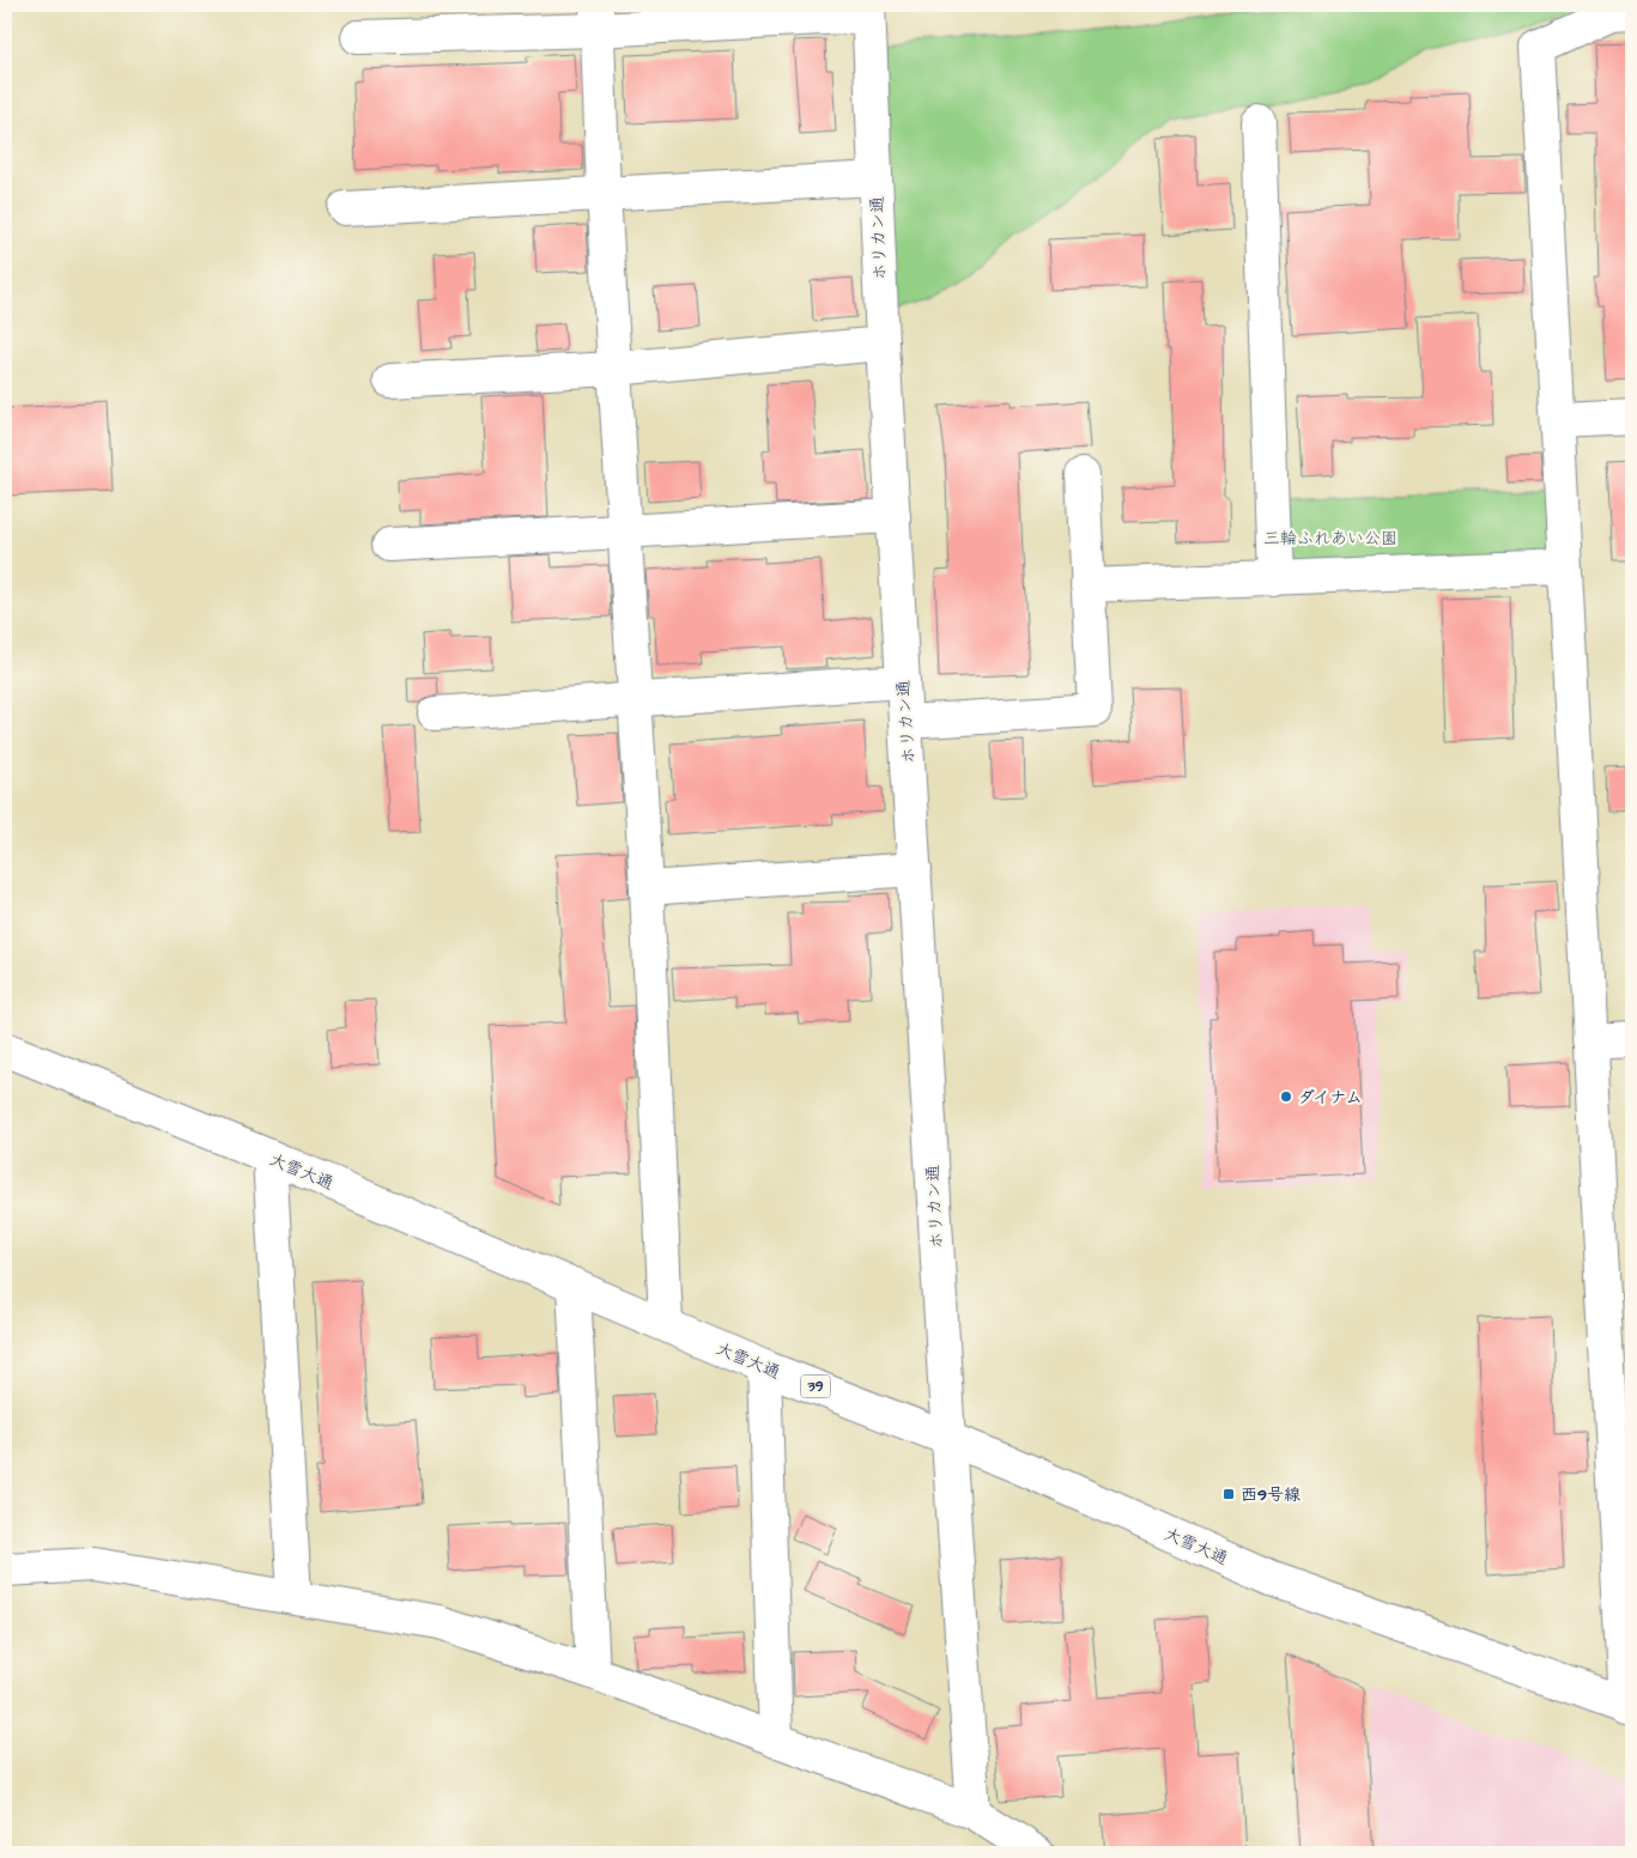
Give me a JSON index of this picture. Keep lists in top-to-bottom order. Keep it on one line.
{"streets":{"main road":["ホリカン通","大雪大通","39"]},"crossings":[["ホリカン通","大雪大通"]],"parks":["三輪ふれあい公園"],"places":{"other":["ダイナム"],"transit":["西9号線"]}}
